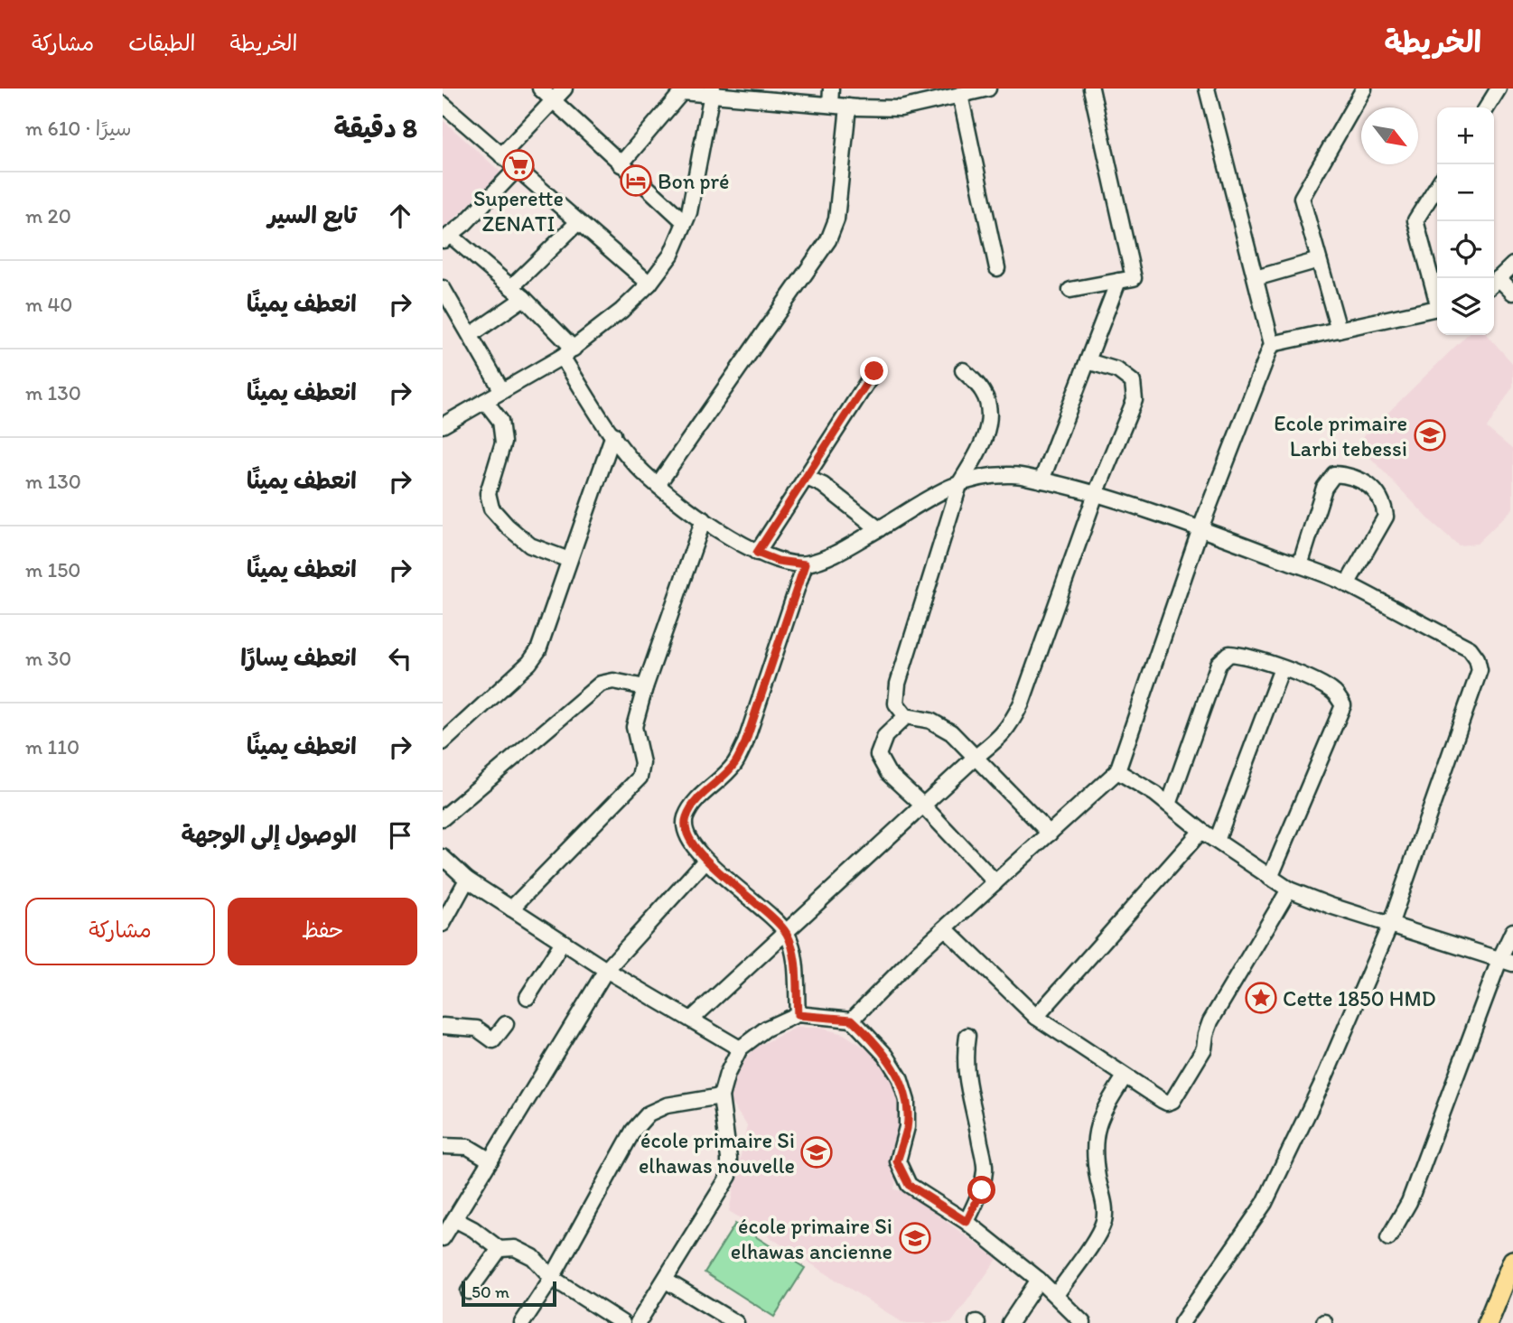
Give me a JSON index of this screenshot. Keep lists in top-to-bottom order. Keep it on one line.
{"places":{"supermarket":["Superette ZENATI"],"hotel":["Bon pré"],"school or university":["Ecole primaire Larbi tebessi","école primaire Si elhawas nouvelle","école primaire Si elhawas ancienne"],"place":["Cette 1850 HMD"]},"scale_bar":"50 m","north":"bottom right","page":{"header":"الخريطة","nav":["الخريطة","الطبقات","مشاركة"],"heading":["8 دقيقة","سيرًا · 610 m"],"map_buttons":["+","−"],"list":[["تابع السير","20 m"],["انعطف يمينًا","40 m"],["انعطف يمينًا","130 m"],["انعطف يمينًا","130 m"],["انعطف يمينًا","150 m"],["انعطف يسارًا","30 m"],["انعطف يمينًا","110 m"],"الوصول إلى الوجهة"],"buttons":["حفظ","مشاركة"],"scale":"50 m"}}
